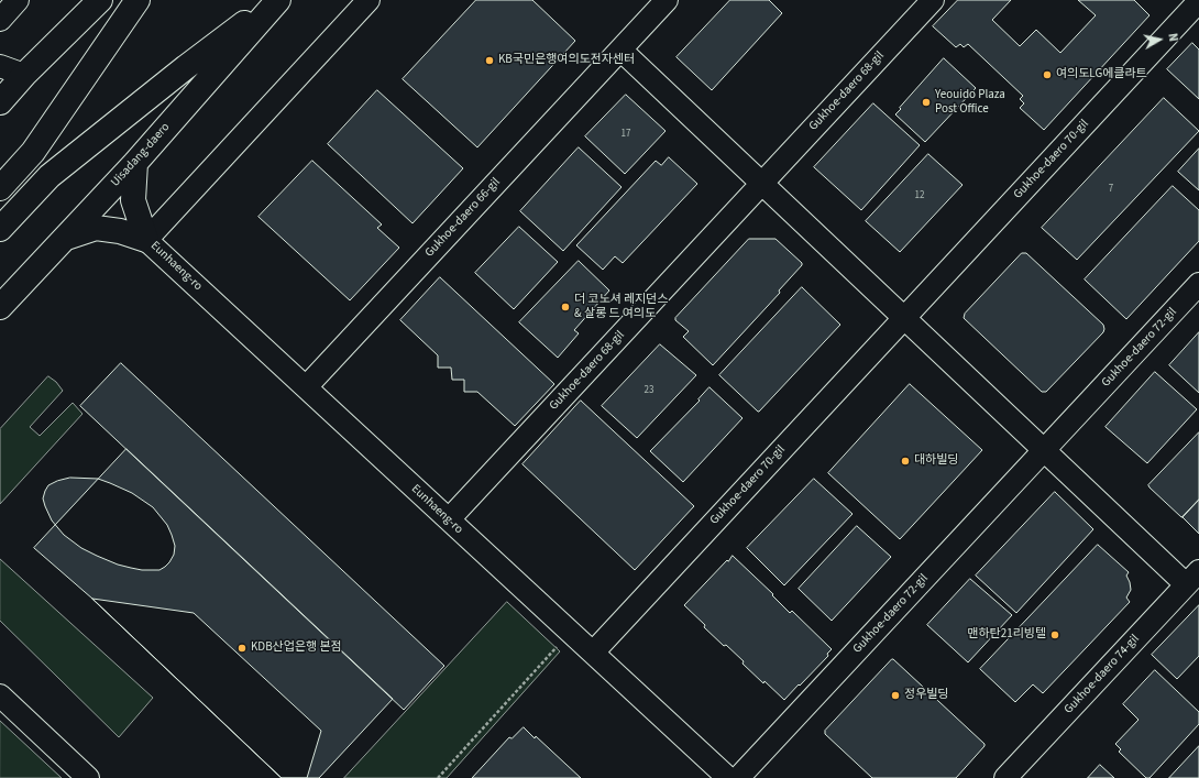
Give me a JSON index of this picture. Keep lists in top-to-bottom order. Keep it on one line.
{"streets":{"main road":["Uisadang-daero"],"street":["Gukhoe-daero 68-gil","Gukhoe-daero 70-gil","Gukhoe-daero 66-gil","Eunhaeng-ro","Gukhoe-daero 72-gil","Gukhoe-daero 74-gil"]},"crossings":[["Gukhoe-daero 68-gil","Eunhaeng-ro"],["Gukhoe-daero 70-gil","Eunhaeng-ro"],["Gukhoe-daero 66-gil","Eunhaeng-ro"]],"places":["KB국민은행여의도전자센터","여의도LG에클라트","Yeouido Plaza Post Office","더 코노셔 레지던스 & 살롱 드 여의도","대하빌딩","맨하탄21리빙텔","KDB산업은행 본점","정우빌딩"],"house_numbers":["17","7","12","23"],"north":"right"}
